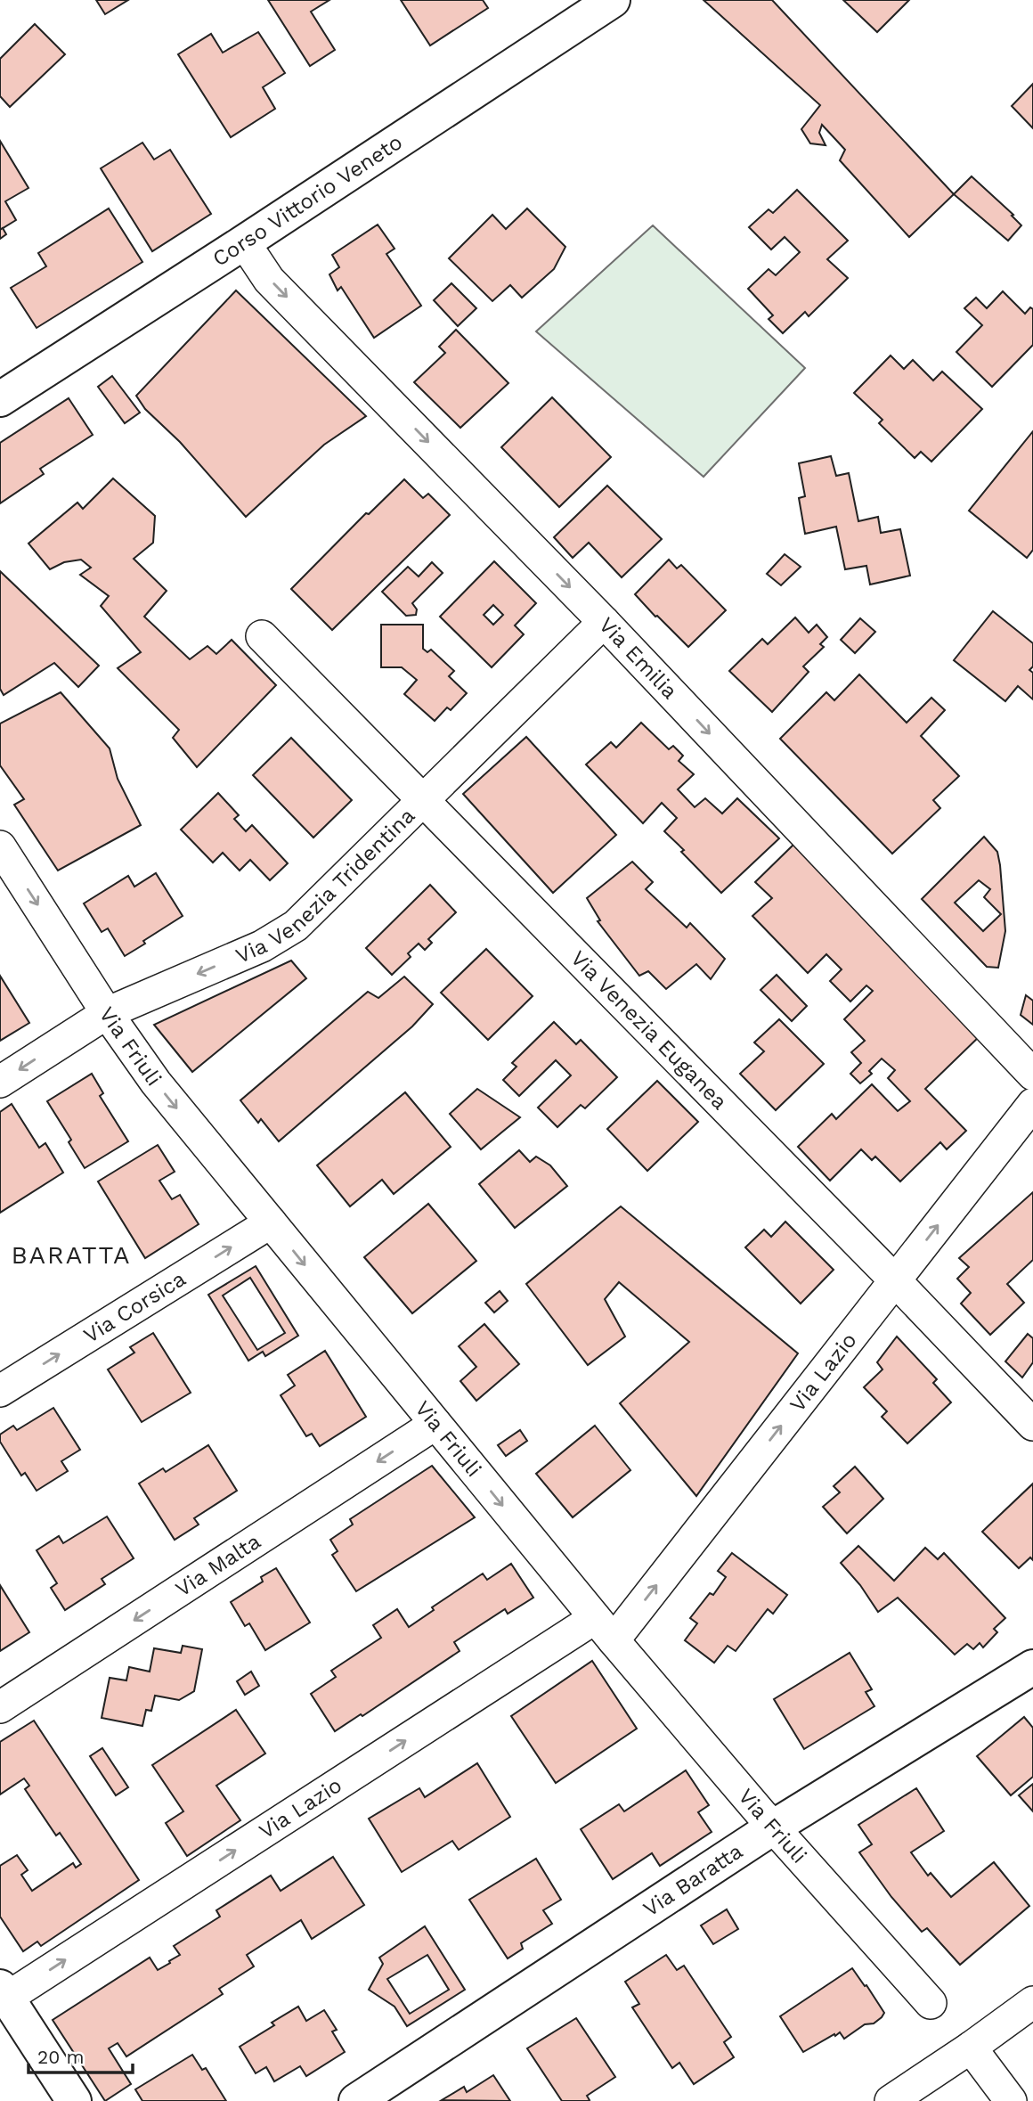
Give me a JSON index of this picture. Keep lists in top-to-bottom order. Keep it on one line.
{"streets":{"street":["Corso Vittorio Veneto","Via Emilia","Via Venezia Tridentina","Via Venezia Euganea","Via Friuli","Via Corsica","Via Lazio","Via Malta","Via Baratta"]},"crossings":[["Corso Vittorio Veneto","Via Emilia"],["Via Emilia","Via Venezia Tridentina"],["Via Venezia Tridentina","Via Venezia Euganea"],["Via Venezia Tridentina","Via Friuli"],["Via Venezia Euganea","Via Lazio"],["Via Friuli","Via Corsica"],["Via Friuli","Via Lazio"],["Via Friuli","Via Malta"],["Via Friuli","Via Baratta"]],"one_way":["Via Emilia","Via Venezia Tridentina","Via Friuli","Via Corsica","Via Lazio","Via Malta"],"districts":["BARATTA"],"scale_bar":"20 m"}
